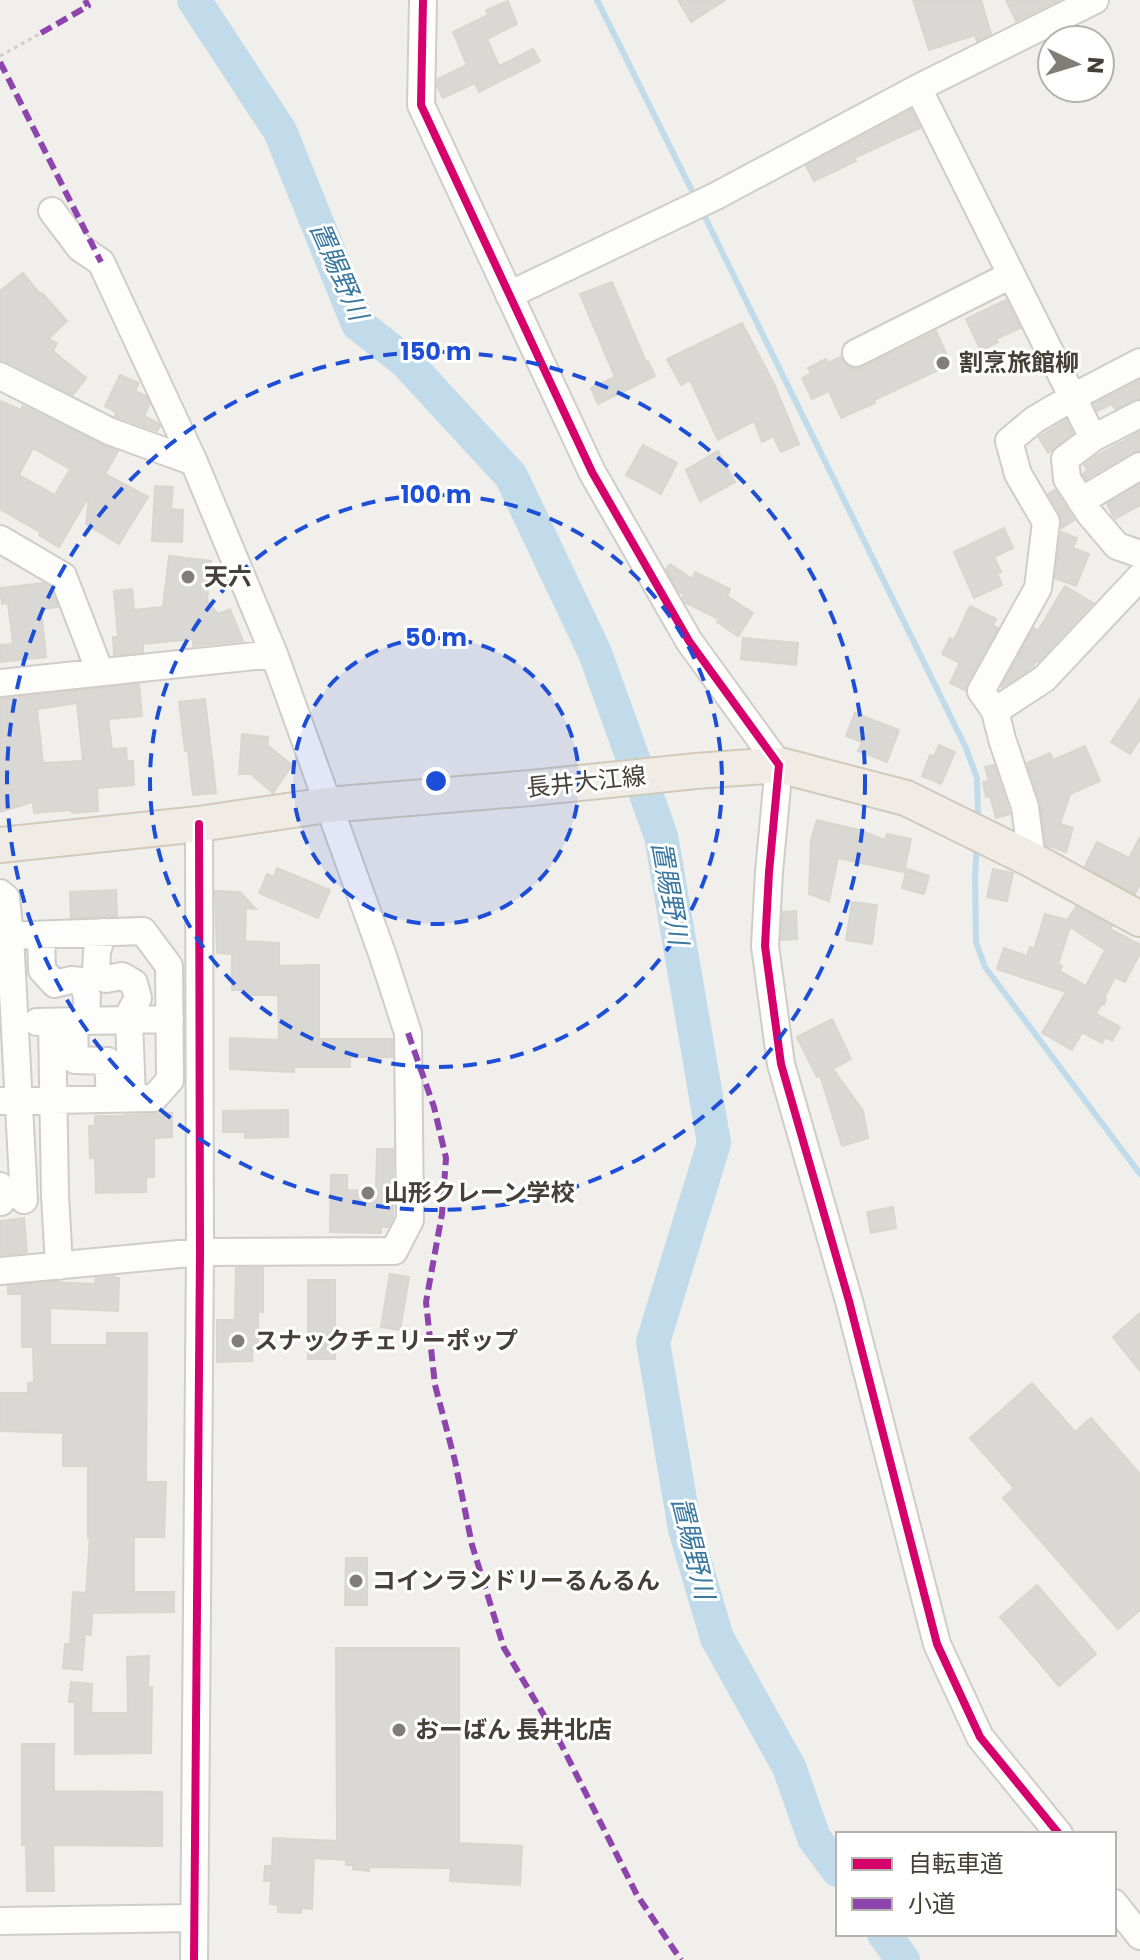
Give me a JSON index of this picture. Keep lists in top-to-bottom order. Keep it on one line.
{"streets":{"main road":["長井大江線"]},"water":["置賜野川"],"places":["割烹旅館柳","天六","山形クレーン学校","スナックチェリーポップ","コインランドリーるんるん","おーばん 長井北店"],"legend":["自転車道","小道"],"north":"right","rings":["150 m","100 m","50 m"]}
